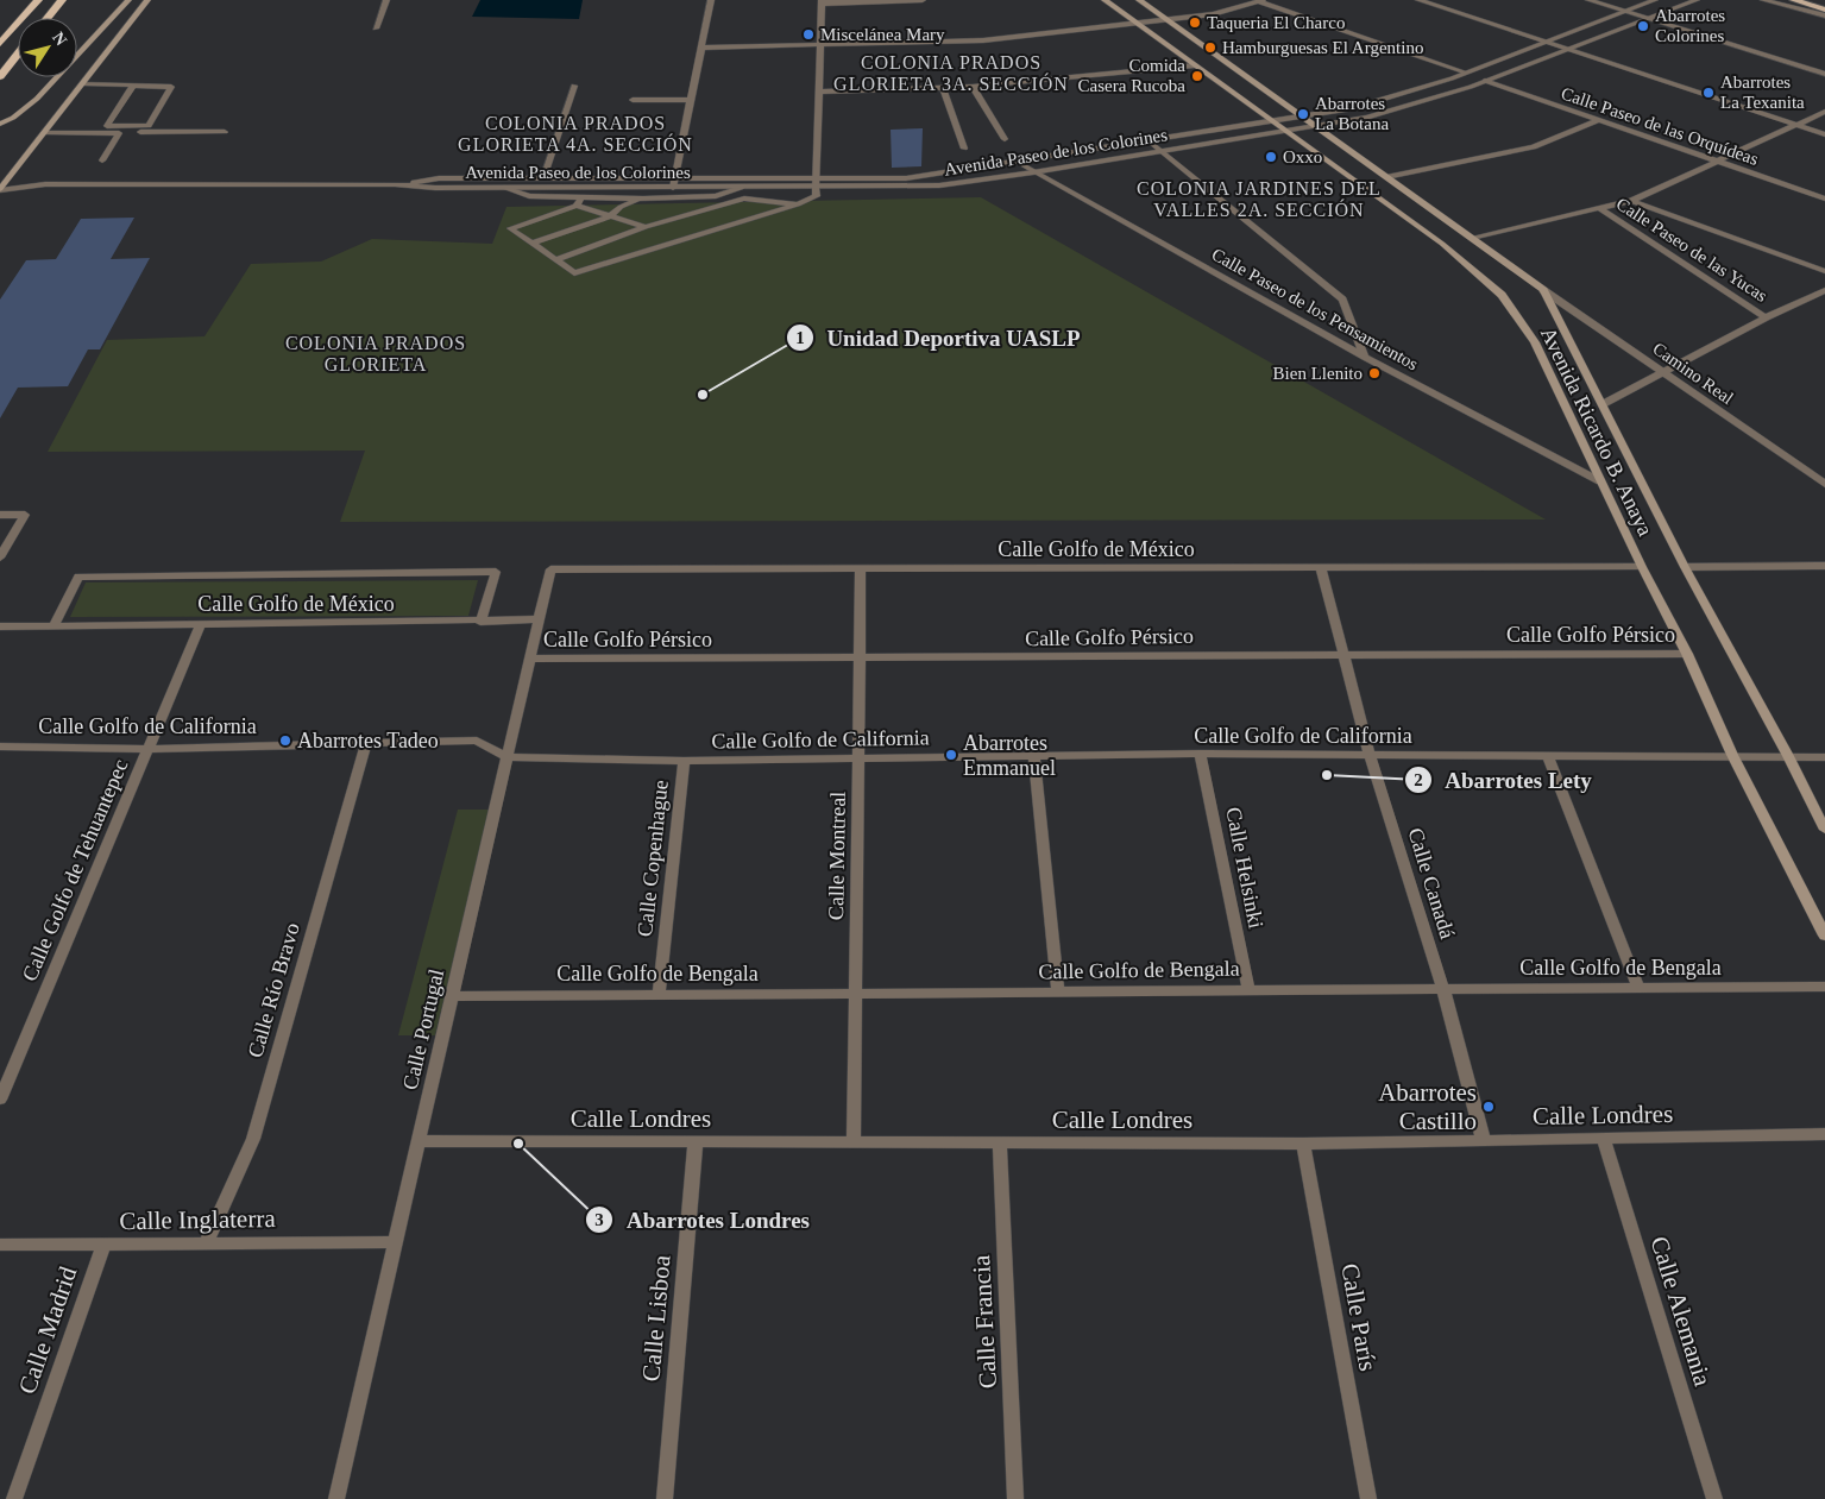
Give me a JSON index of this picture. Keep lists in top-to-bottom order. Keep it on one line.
{"streets":{"main road":["Avenida Ricardo B. Anaya"],"street":["Calle Paseo de las Orquídeas","Avenida Paseo de los Colorines","Calle Paseo de las Yucas","Calle Paseo de los Pensamientos","Camino Real","Calle Golfo de México","Calle Golfo Pérsico","Calle Golfo de California","Calle Montreal","Calle Copenhague","Calle Helsinki","Calle Golfo de Tehuantepec","Calle Canadá","Calle Golfo de Bengala","Calle Río Bravo","Calle Portugal","Calle Londres","Calle Inglaterra","Calle Alemania","Calle París","Calle Lisboa","Calle Francia","Calle Madrid"]},"crossings":[["Calle Paseo de las Orquídeas","Avenida Paseo de los Colorines"],["Avenida Paseo de los Colorines","Calle Paseo de los Pensamientos"],["Avenida Paseo de los Colorines","Avenida Ricardo B. Anaya"],["Calle Paseo de los Pensamientos","Avenida Ricardo B. Anaya"],["Camino Real","Avenida Ricardo B. Anaya"],["Avenida Ricardo B. Anaya","Calle Golfo de México"],["Avenida Ricardo B. Anaya","Calle Golfo Pérsico"],["Avenida Ricardo B. Anaya","Calle Golfo de California"],["Calle Golfo de México","Calle Montreal"],["Calle Golfo de México","Calle Golfo de Tehuantepec"],["Calle Golfo de México","Calle Canadá"],["Calle Golfo de México","Calle Portugal"],["Calle Golfo Pérsico","Calle Montreal"],["Calle Golfo Pérsico","Calle Canadá"],["Calle Golfo Pérsico","Calle Portugal"],["Calle Golfo de California","Calle Montreal"],["Calle Golfo de California","Calle Copenhague"],["Calle Golfo de California","Calle Helsinki"],["Calle Golfo de California","Calle Golfo de Tehuantepec"],["Calle Golfo de California","Calle Canadá"],["Calle Golfo de California","Calle Río Bravo"],["Calle Golfo de California","Calle Portugal"],["Calle Montreal","Calle Golfo de Bengala"],["Calle Montreal","Calle Londres"],["Calle Copenhague","Calle Golfo de Bengala"],["Calle Helsinki","Calle Golfo de Bengala"],["Calle Canadá","Calle Golfo de Bengala"],["Calle Canadá","Calle Londres"],["Calle Golfo de Bengala","Calle Portugal"],["Calle Río Bravo","Calle Inglaterra"],["Calle Portugal","Calle Londres"],["Calle Portugal","Calle Inglaterra"],["Calle Londres","Calle Alemania"],["Calle Londres","Calle París"],["Calle Londres","Calle Lisboa"],["Calle Londres","Calle Francia"],["Calle Inglaterra","Calle Madrid"]],"districts":["COLONIA PRADOS GLORIETA 3A. SECCIÓN","COLONIA PRADOS GLORIETA 4A. SECCIÓN","COLONIA JARDINES DEL VALLES 2A. SECCIÓN","COLONIA PRADOS GLORIETA"],"places":["Taqueria El Charco","Abarrotes Colorines","Miscelánea Mary","Hamburguesas El Argentino","Comida Casera Rucoba","Abarrotes La Texanita","Abarrotes La Botana","Oxxo","Bien Llenito","Unidad Deportiva UASLP","Abarrotes Tadeo","Abarrotes Emmanuel","Abarrotes Lety","Abarrotes Castillo","Abarrotes Londres"],"north":"top right"}
